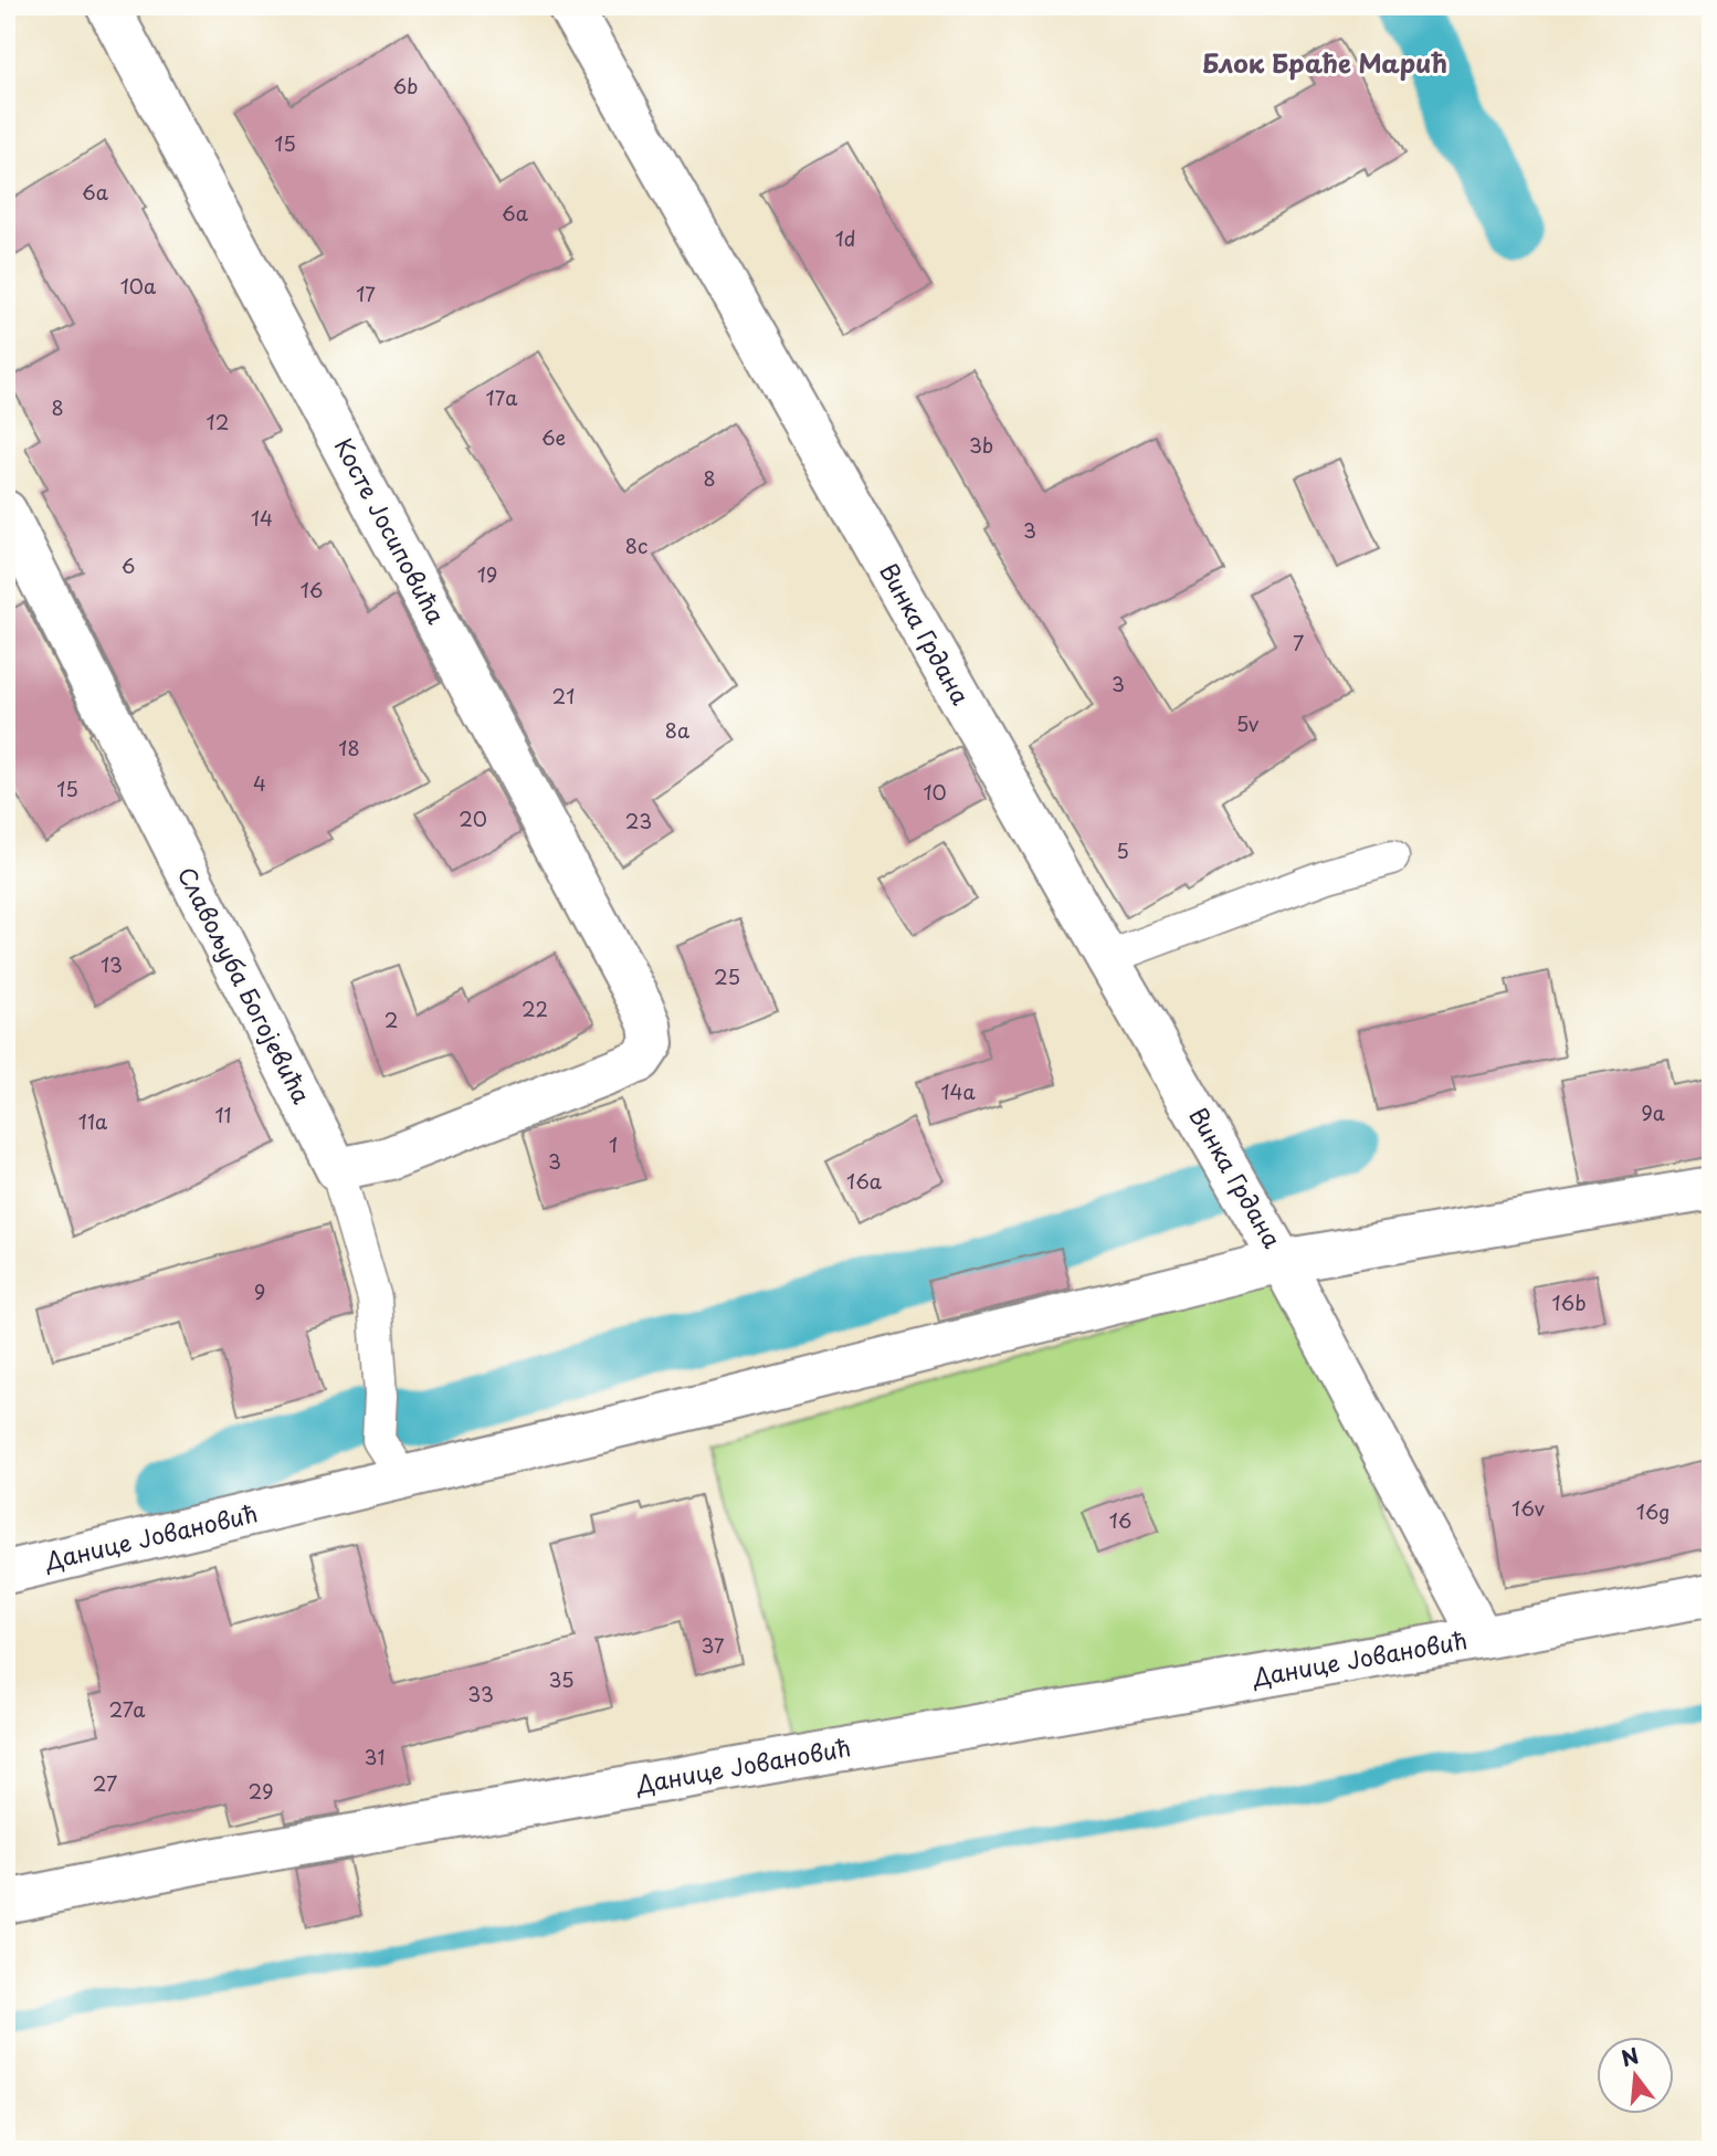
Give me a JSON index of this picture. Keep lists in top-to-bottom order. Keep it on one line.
{"streets":{"street":["Косте Јосиповића","Винка Грдана","Славољуба Богојевића","Данице Јовановић"]},"crossings":[["Косте Јосиповића","Славољуба Богојевића"],["Винка Грдана","Данице Јовановић"]],"districts":["Блок Браће Марић"],"house_numbers":["6b","15","6a","6a","1d","10a","17","17a","8","12","6e","3b","8","14","3","8c","6","19","16","7","3","21","5v","8a","18","4","15","10","20","23","5","13","25","22","2","14a","9a","11","11a","1","3","16a","9","16b","16v","16g","16","37","35","33","27a","31","27","29"],"north":"top"}
